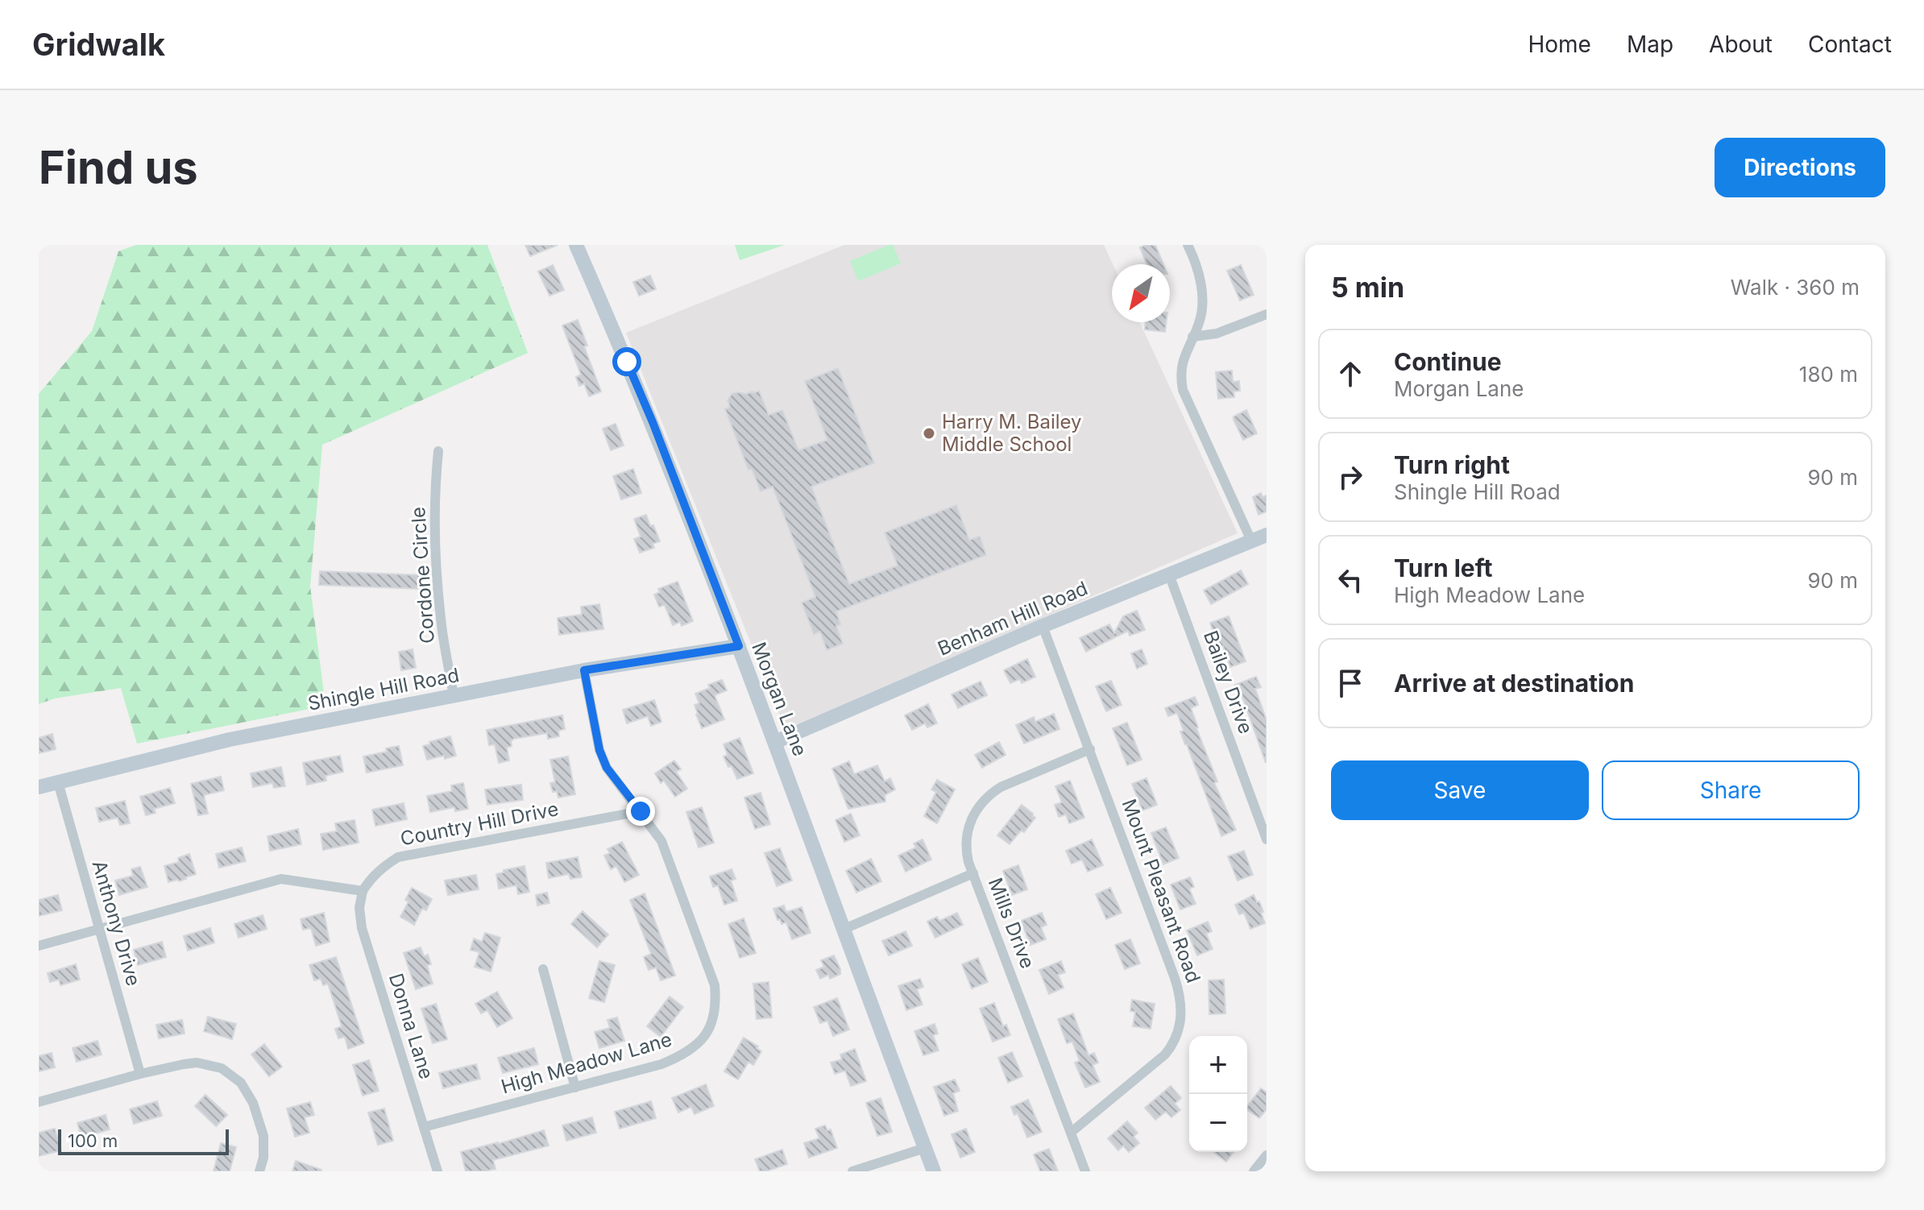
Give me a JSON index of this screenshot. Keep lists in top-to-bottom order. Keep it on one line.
{"streets":{"street":["Cordone Circle","Benham Hill Road","Bailey Drive","Shingle Hill Road","Morgan Lane","Country Hill Drive","Mount Pleasant Road","Anthony Drive","Mills Drive","Donna Lane","High Meadow Lane"]},"crossings":[["Cordone Circle","Shingle Hill Road"],["Benham Hill Road","Bailey Drive"],["Benham Hill Road","Morgan Lane"],["Benham Hill Road","Mount Pleasant Road"],["Shingle Hill Road","Morgan Lane"],["Shingle Hill Road","Anthony Drive"],["Shingle Hill Road","High Meadow Lane"],["Country Hill Drive","Donna Lane"],["Country Hill Drive","High Meadow Lane"],["Mount Pleasant Road","Mills Drive"],["Donna Lane","High Meadow Lane"]],"places":["Harry M. Bailey Middle School"],"scale_bar":"100 m","north":"bottom left","page":{"header":"Gridwalk","nav":["Home","Map","About","Contact"],"buttons":["Directions",["Save","Share"]],"title":"Find us","heading":["5 min","Walk · 360 m"],"list":[["Continue","Morgan Lane","180 m"],["Turn right","Shingle Hill Road","90 m"],["Turn left","High Meadow Lane","90 m"],"Arrive at destination"],"map_buttons":["+","−"],"scale":"100 m"}}
